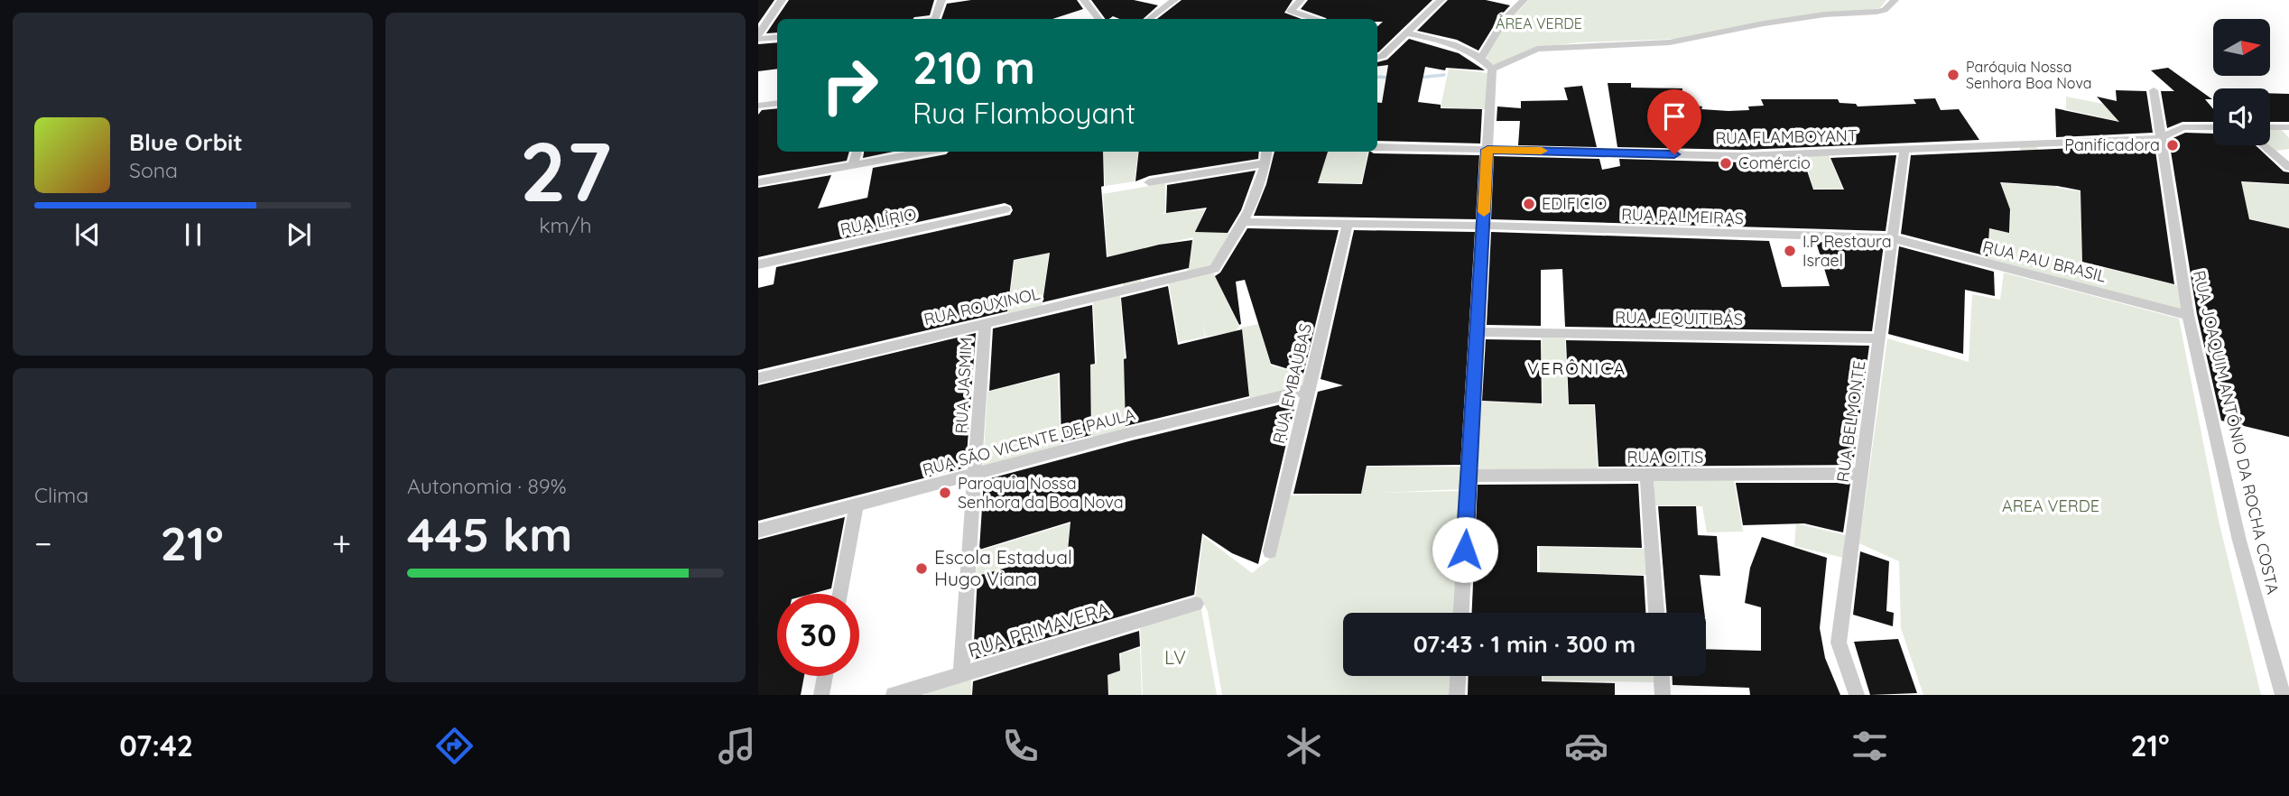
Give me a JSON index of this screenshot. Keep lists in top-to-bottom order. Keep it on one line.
{"streets":{"street":["RUA FLAMBOYANT","RUA PALMEIRAS","RUA LÍRIO","RUA PAU BRASIL","RUA ROUXINOL","RUA JEQUITIBÁS","RUA EMBAÚBAS","RUA JASMIM","RUA BELMONTE","RUA JOAQUIM ANTÔNIO DA ROCHA COSTA","RUA SÃO VICENTE DE PAULA","RUA OITIS","RUA PRIMAVERA"]},"crossings":[["RUA FLAMBOYANT","RUA BELMONTE"],["RUA FLAMBOYANT","RUA JOAQUIM ANTÔNIO DA ROCHA COSTA"],["RUA PALMEIRAS","RUA PAU BRASIL"],["RUA PALMEIRAS","RUA ROUXINOL"],["RUA PALMEIRAS","RUA EMBAÚBAS"],["RUA PALMEIRAS","RUA BELMONTE"],["RUA PAU BRASIL","RUA BELMONTE"],["RUA PAU BRASIL","RUA JOAQUIM ANTÔNIO DA ROCHA COSTA"],["RUA ROUXINOL","RUA JASMIM"],["RUA JEQUITIBÁS","RUA BELMONTE"],["RUA EMBAÚBAS","RUA SÃO VICENTE DE PAULA"],["RUA JASMIM","RUA SÃO VICENTE DE PAULA"],["RUA JASMIM","RUA PRIMAVERA"],["RUA BELMONTE","RUA OITIS"]],"districts":["VERÔNICA"],"parks":["ÁREA VERDE","AREA VERDE","LV"],"places":["Paróquia Nossa Senhora Boa Nova","Panificadora","Comércio","EDIFICIO","I.P Restaura Israel","Paroquia Nossa Senhora da Boa Nova","Escola Estadual Hugo Viana"],"north":"right","page":{"tile":[["27","km/h"],"Clima",["Autonomia · 89%","445 km"]],"turn":["210 m","Rua Flamboyant"],"song":["Blue Orbit","Sona"],"heat":["−","21°","+"],"limit":"30","trip":"07:43 · 1 min · 300 m","tabs":["07:42","21°"]}}
